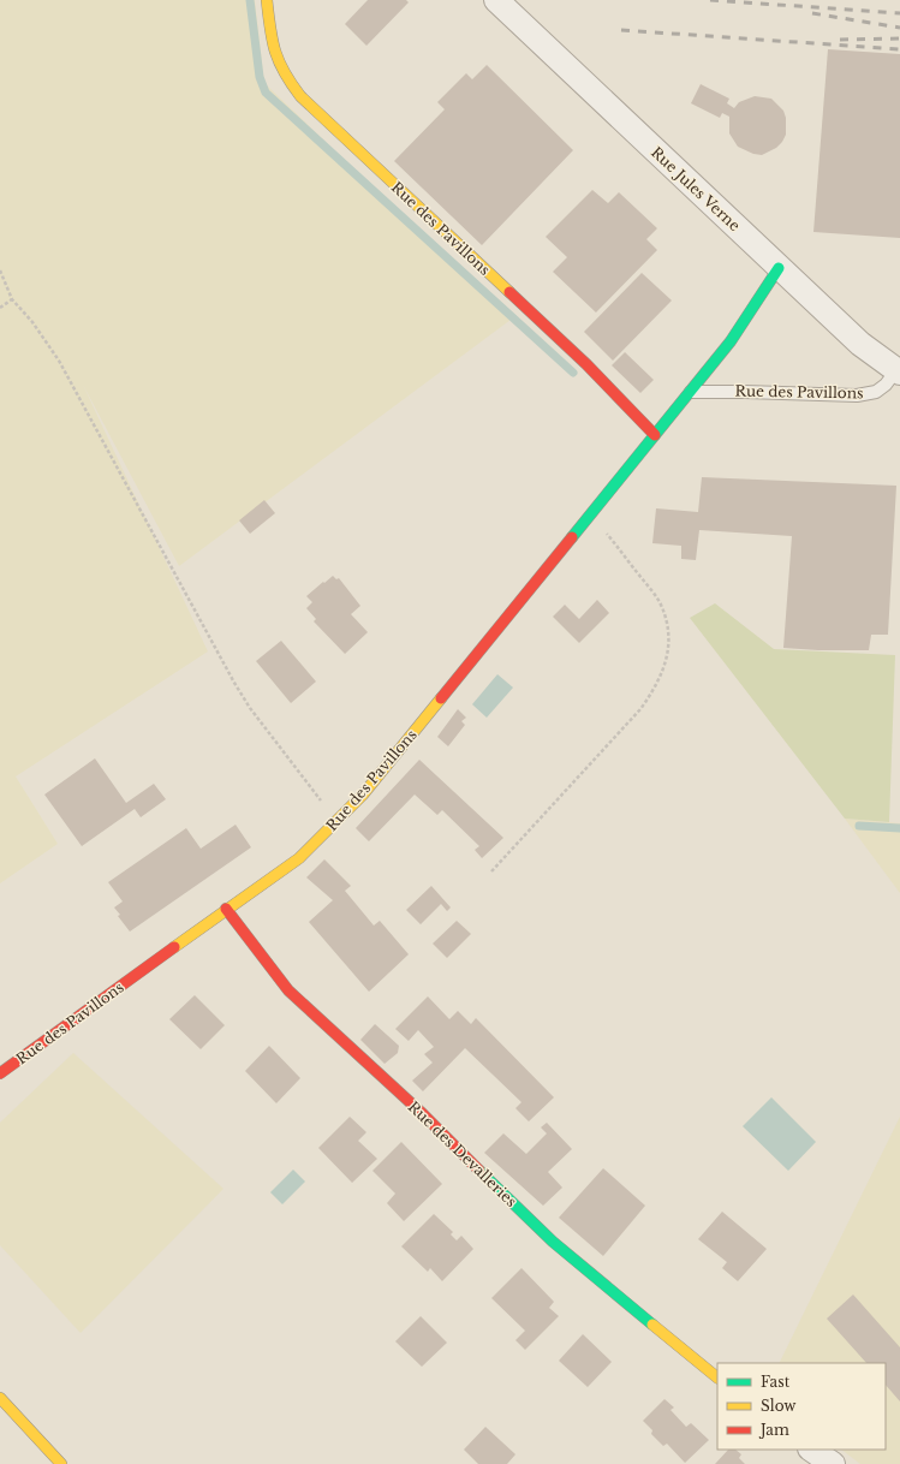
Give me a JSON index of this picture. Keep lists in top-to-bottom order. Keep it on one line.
{"streets":{"street":["Rue Jules Verne","Rue des Pavillons","Rue des Devalleries"]},"crossings":[["Rue Jules Verne","Rue des Pavillons"],["Rue des Pavillons","Rue des Devalleries"]],"legend":["Fast","Slow","Jam"]}
